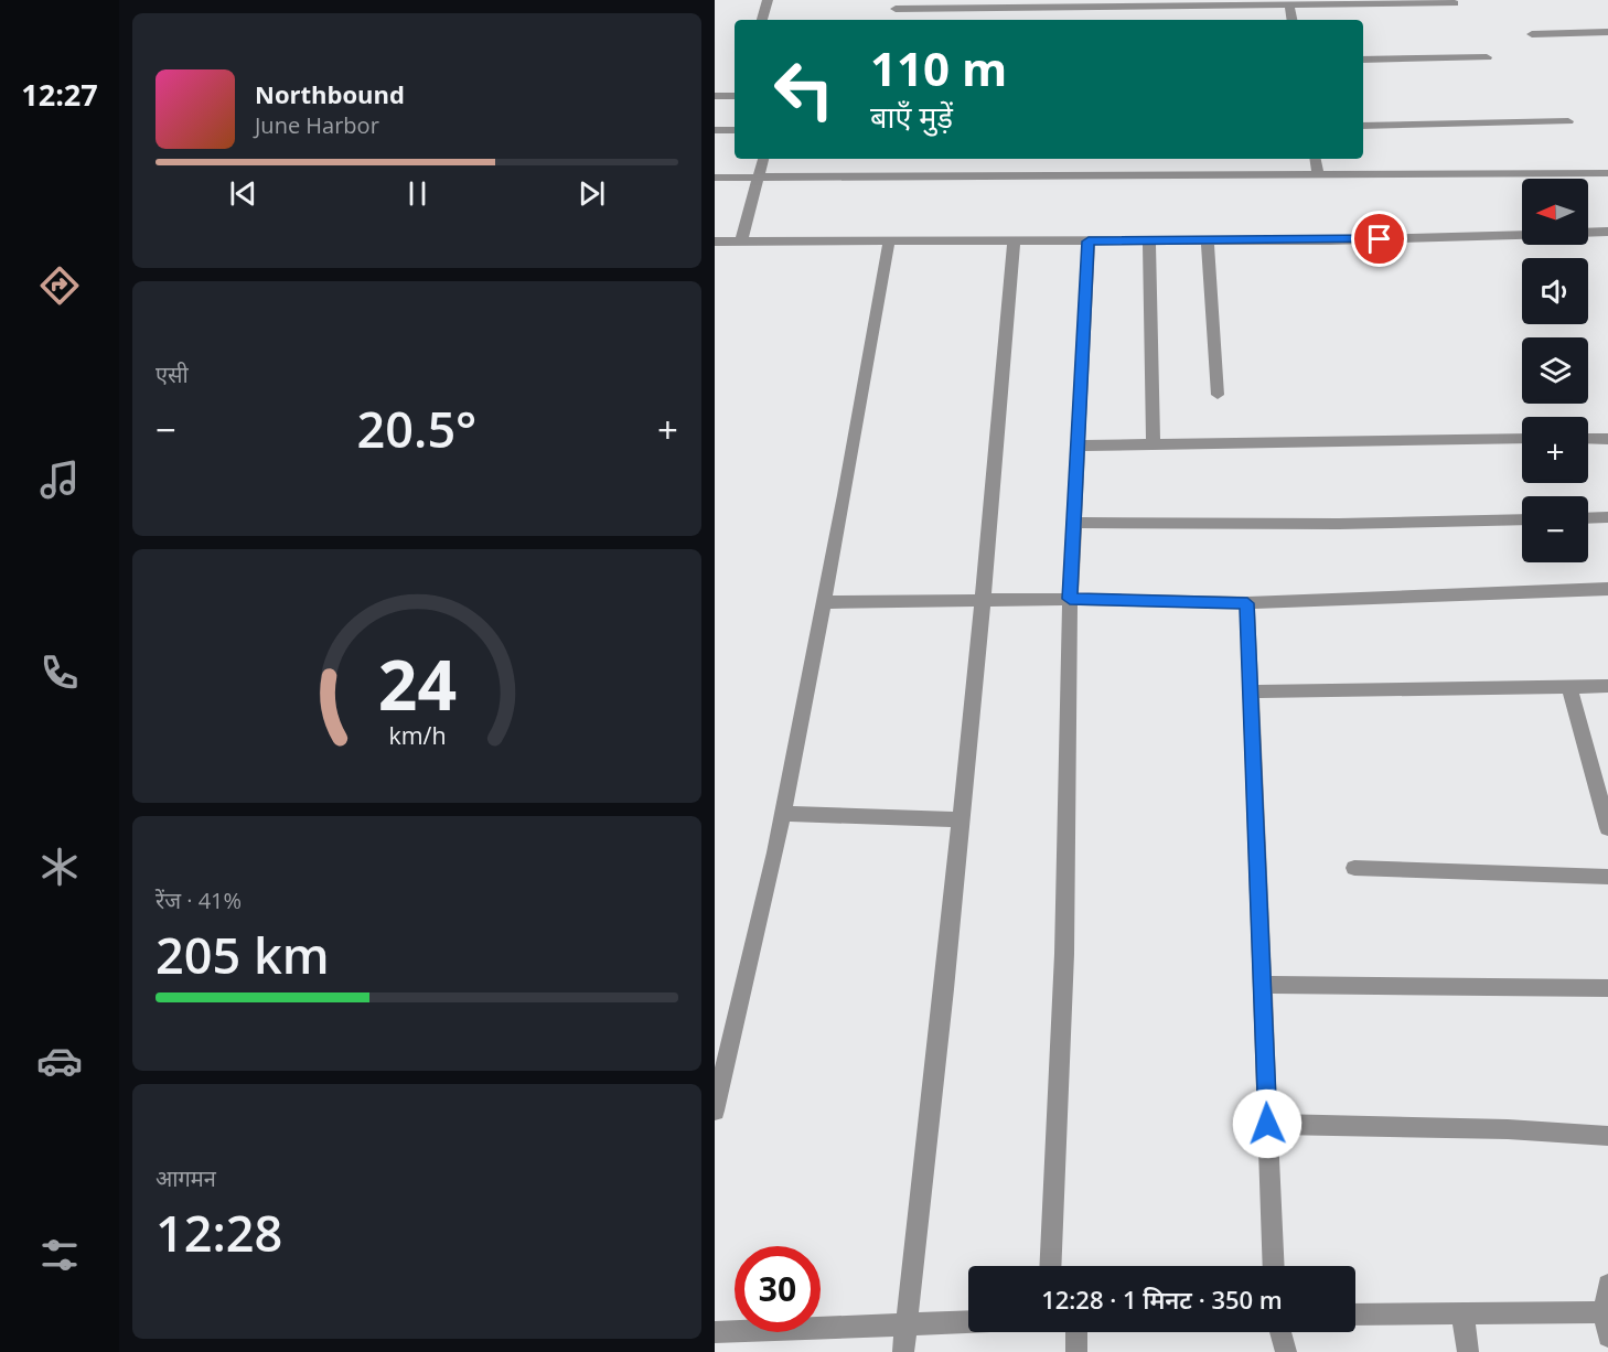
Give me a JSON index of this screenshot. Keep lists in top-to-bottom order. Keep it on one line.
{"north":"left","page":{"tabs":"12:27","turn":["110 m","बाएँ मुड़ें"],"song":["Northbound","June Harbor"],"map_buttons":["+","−"],"tile":["एसी",["रेंज · 41%","205 km"],["आगमन","12:28"]],"heat":["−","20.5°","+"],"limit":"30","trip":"12:28 · 1 मिनट · 350 m","gauge":["24","km/h"]}}
